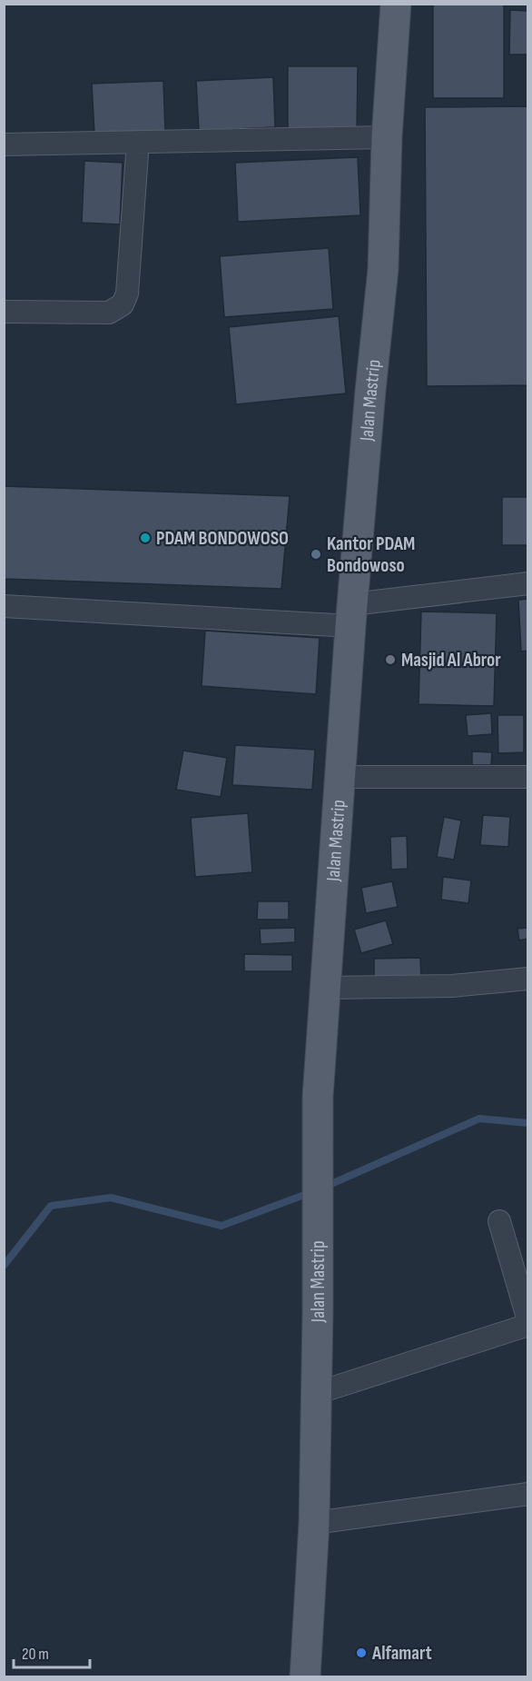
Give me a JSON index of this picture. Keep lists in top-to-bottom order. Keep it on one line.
{"streets":{"main road":["Jalan Mastrip"]},"places":["PDAM BONDOWOSO","Kantor PDAM Bondowoso","Masjid Al Abror","Alfamart"],"scale_bar":"20 m"}
